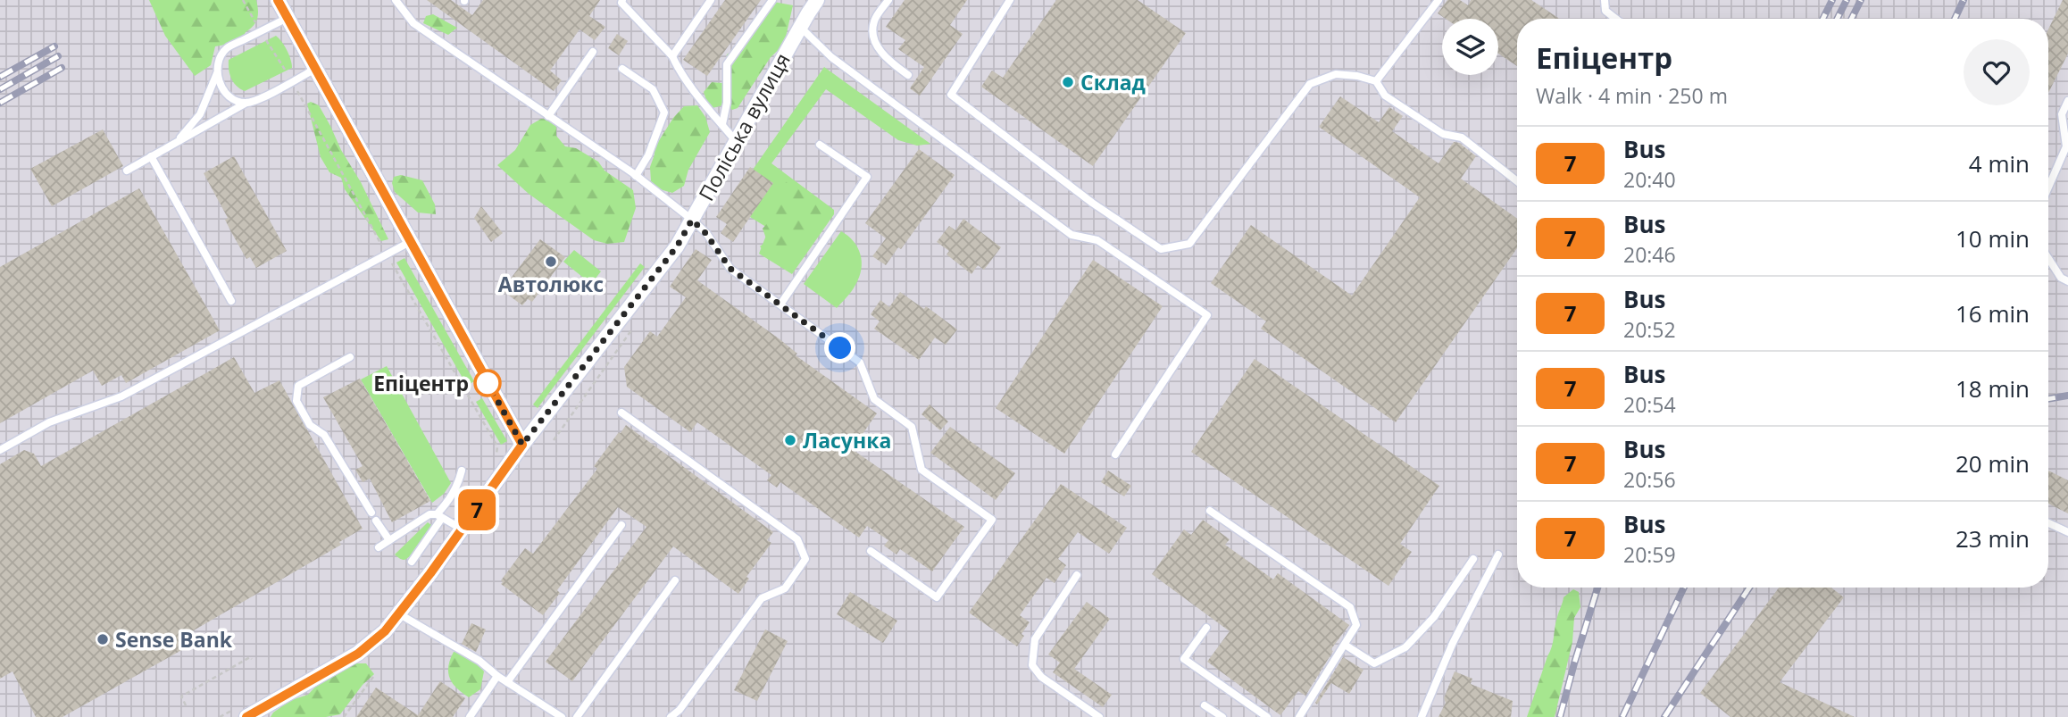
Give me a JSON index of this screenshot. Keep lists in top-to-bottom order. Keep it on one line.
{"streets":{"street":["Поліська вулиця"]},"places":["Склад","Автолюкс","Епіцентр","Ласунка","Sense Bank"],"lines":["bus line 7"],"page":{"on_map":"7","heading":["Епіцентр","Walk · 4 min · 250 m"],"list":[{"mark":"7","name":"Bus","note":"20:40","value":"4 min"},{"mark":"7","name":"Bus","note":"20:46","value":"10 min"},{"mark":"7","name":"Bus","note":"20:52","value":"16 min"},{"mark":"7","name":"Bus","note":"20:54","value":"18 min"},{"mark":"7","name":"Bus","note":"20:56","value":"20 min"},{"mark":"7","name":"Bus","note":"20:59","value":"23 min"}]}}
